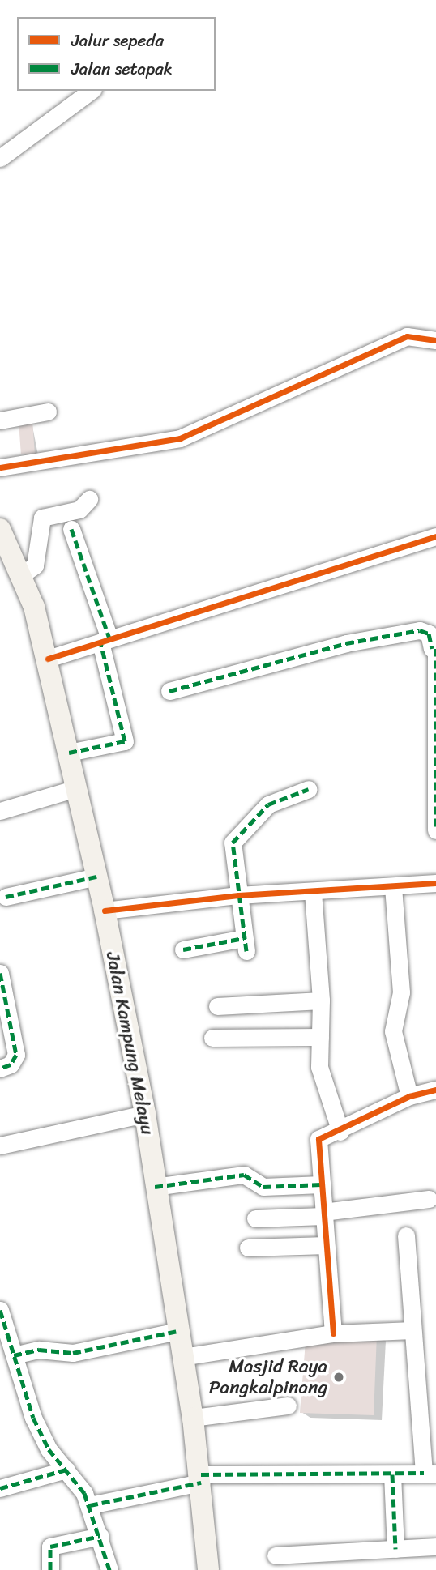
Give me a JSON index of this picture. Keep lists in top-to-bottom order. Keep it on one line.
{"streets":{"main road":["Jalan Kampung Melayu"]},"places":["Masjid Raya Pangkalpinang"],"legend":["Jalur sepeda","Jalan setapak"]}
